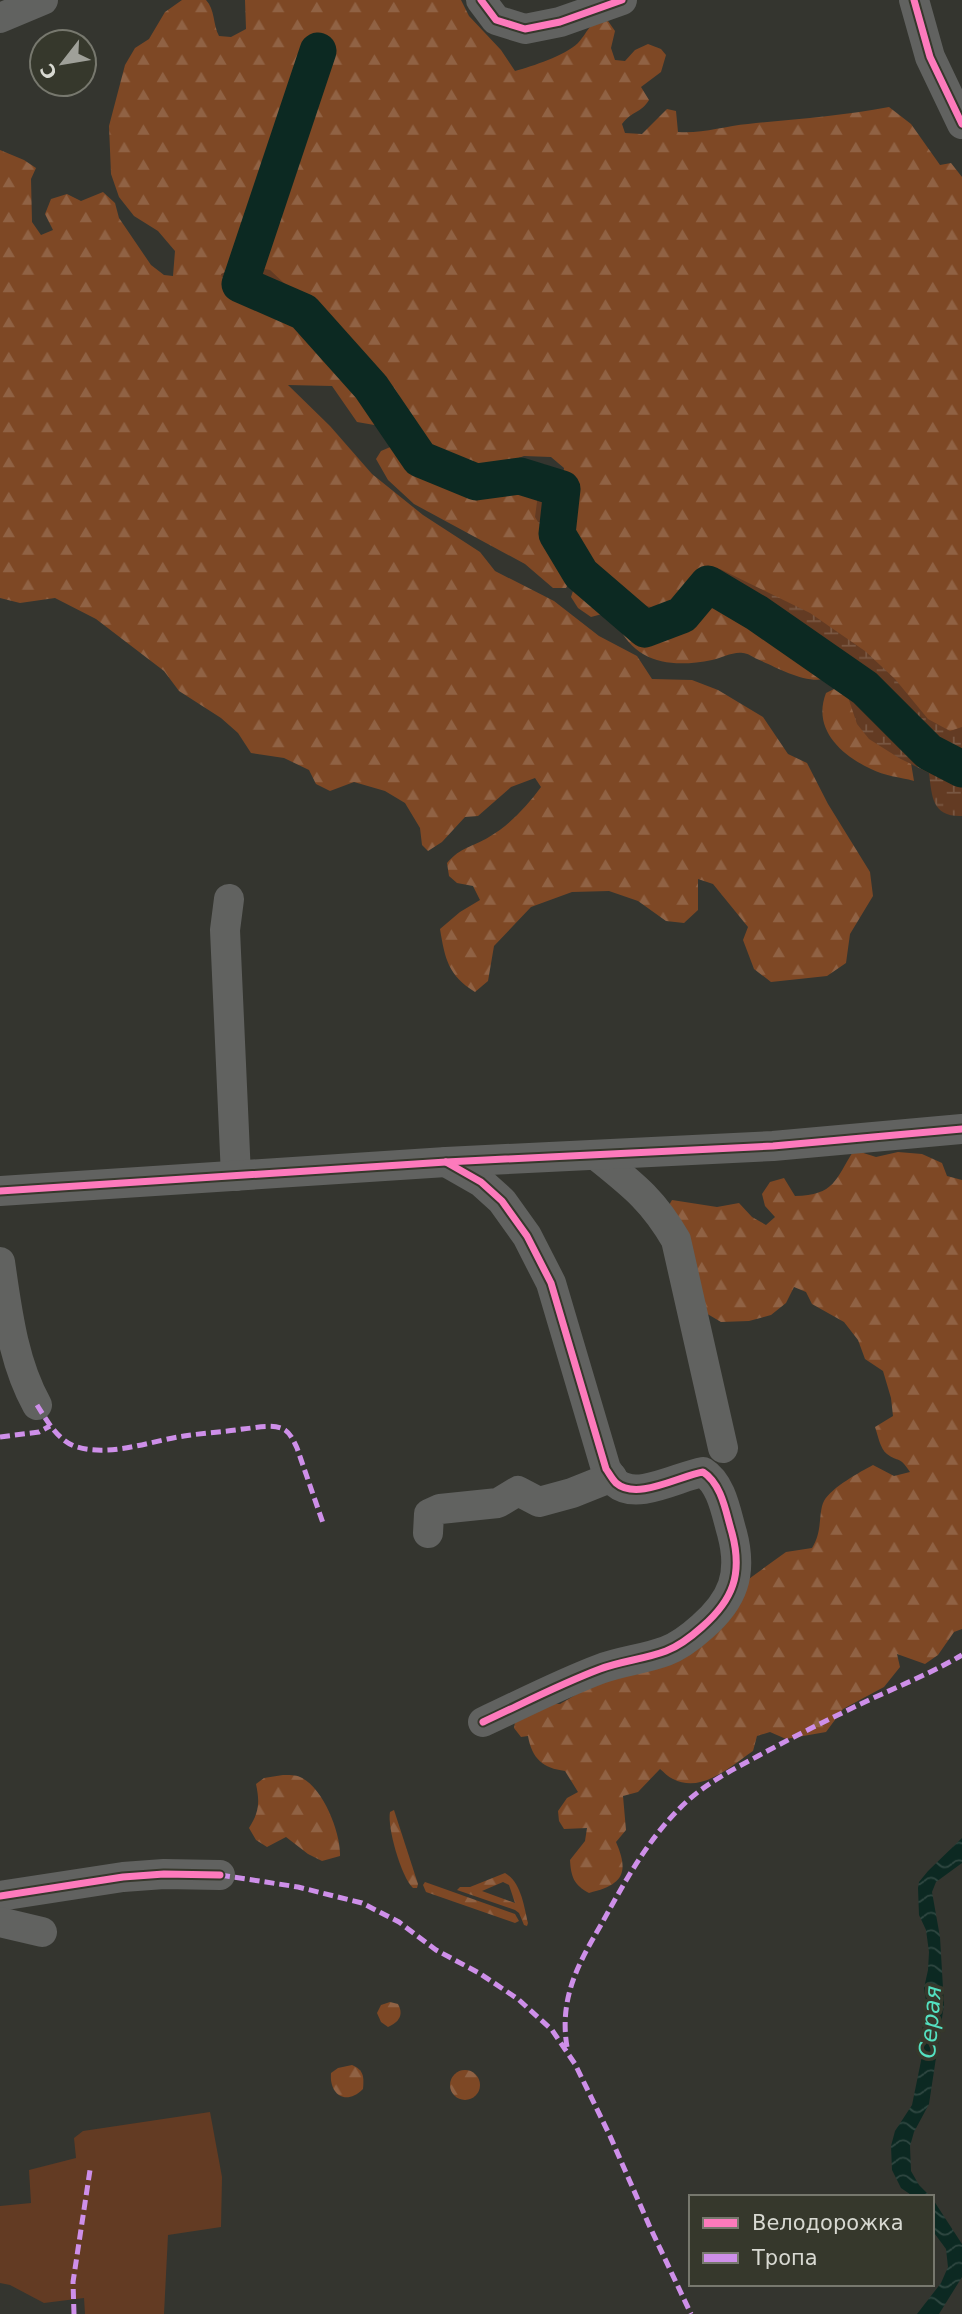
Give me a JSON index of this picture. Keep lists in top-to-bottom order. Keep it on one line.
{"water":["Серая"],"legend":["Велодорожка","Тропа"],"north":"bottom left"}
